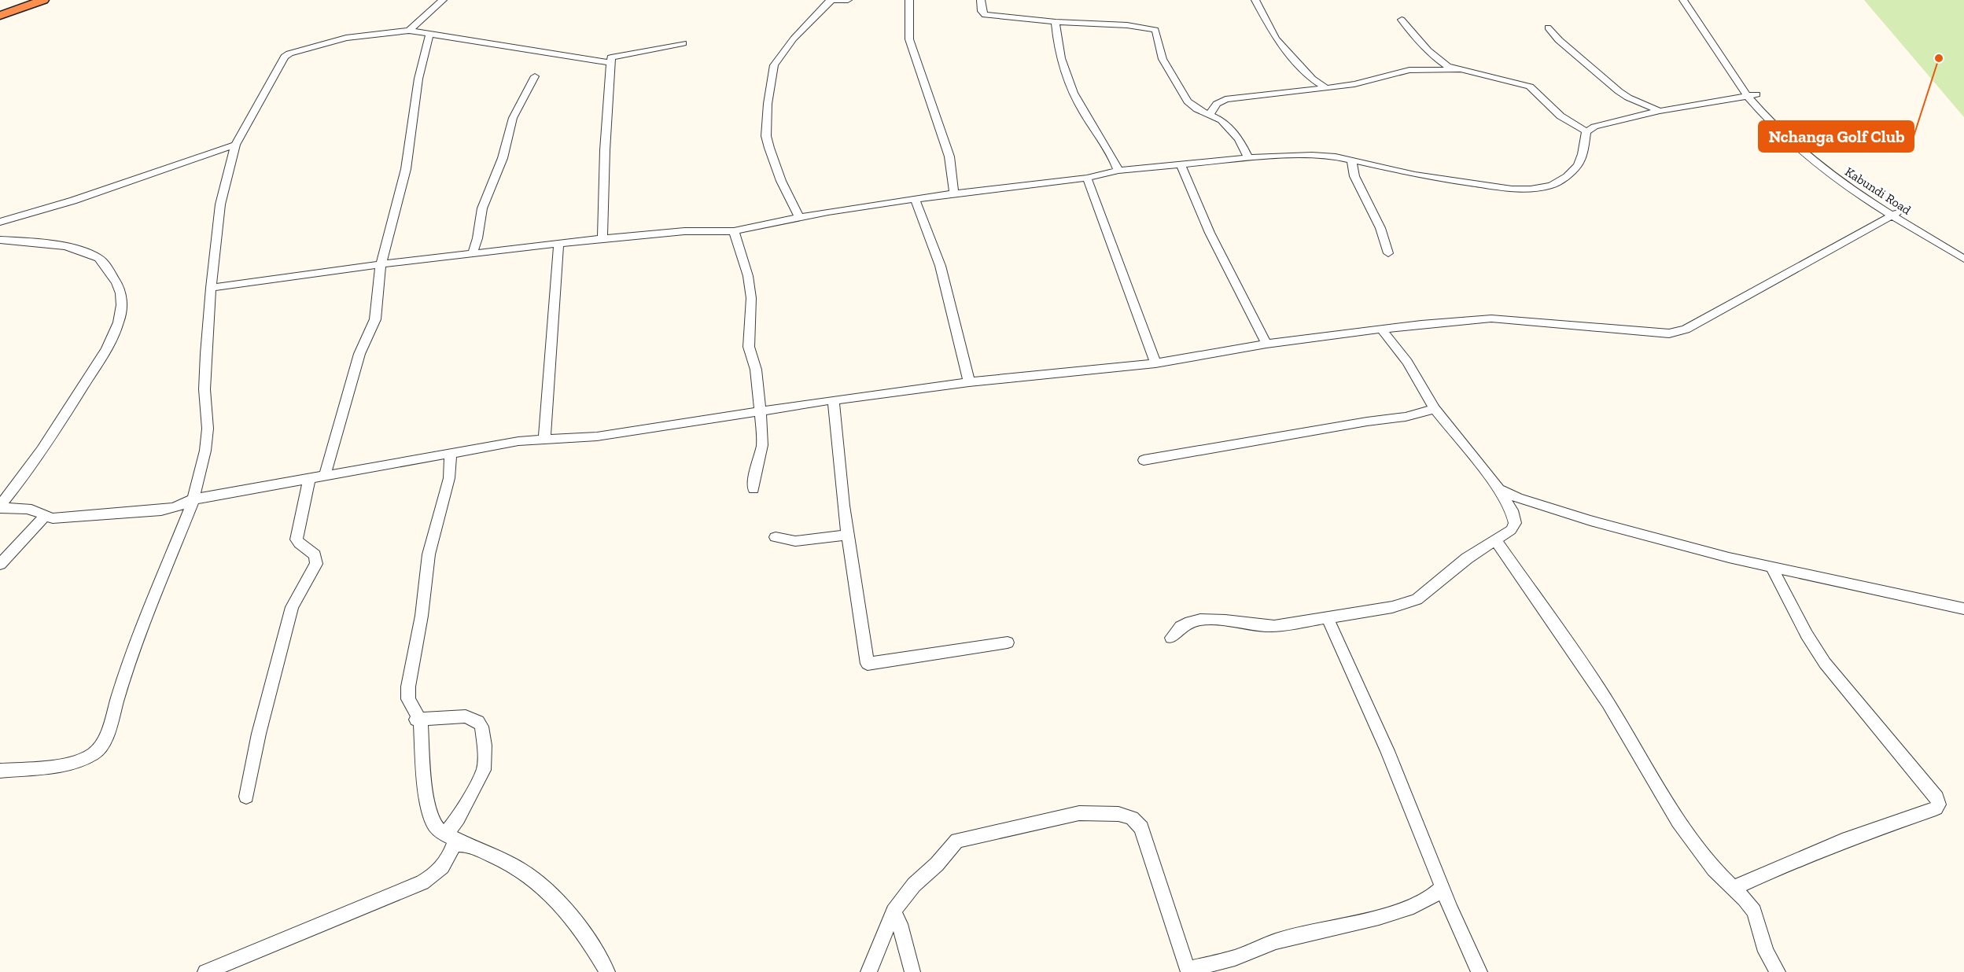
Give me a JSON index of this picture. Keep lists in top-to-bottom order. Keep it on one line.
{"streets":{"street":["Kabundi Road"]},"places":["Nchanga Golf Club"]}
